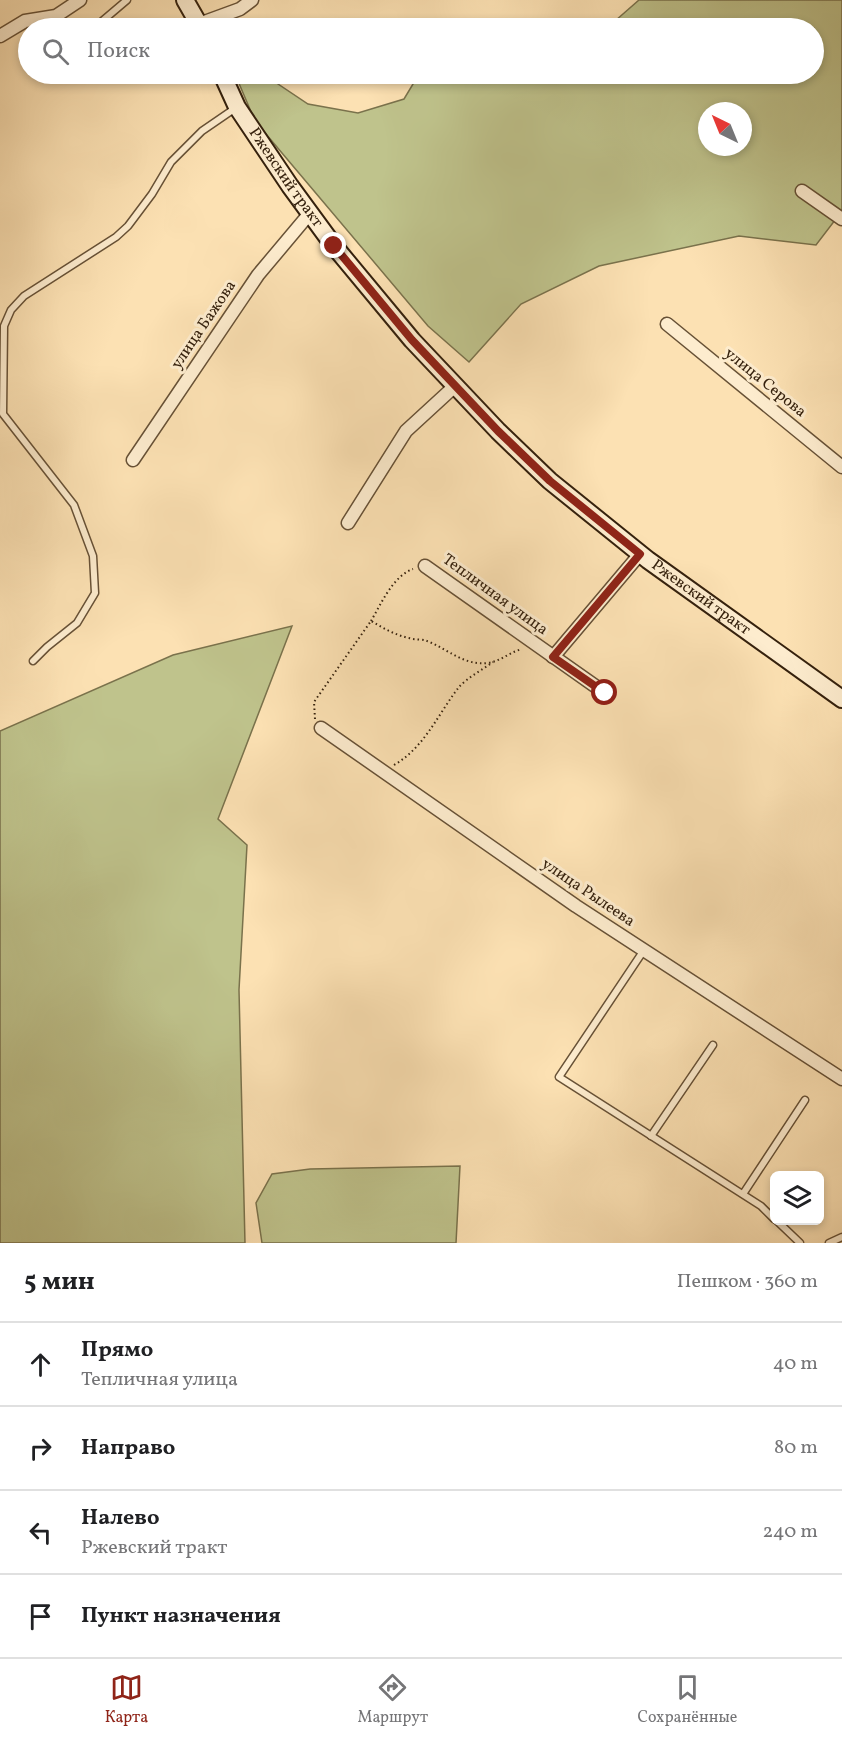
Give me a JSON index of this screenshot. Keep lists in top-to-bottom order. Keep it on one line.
{"streets":{"main road":["Ржевский тракт"],"street":["улица Бажова","улица Серова","Тепличная улица","улица Рылеева"]},"crossings":[["Ржевский тракт","улица Бажова"]],"north":"top left","page":{"search":"Поиск","heading":["5 мин","Пешком · 360 m"],"list":[["Прямо","Тепличная улица","40 m"],["Направо","80 m"],["Налево","Ржевский тракт","240 m"],"Пункт назначения"],"nav":["Карта","Маршрут","Сохранённые"]}}
